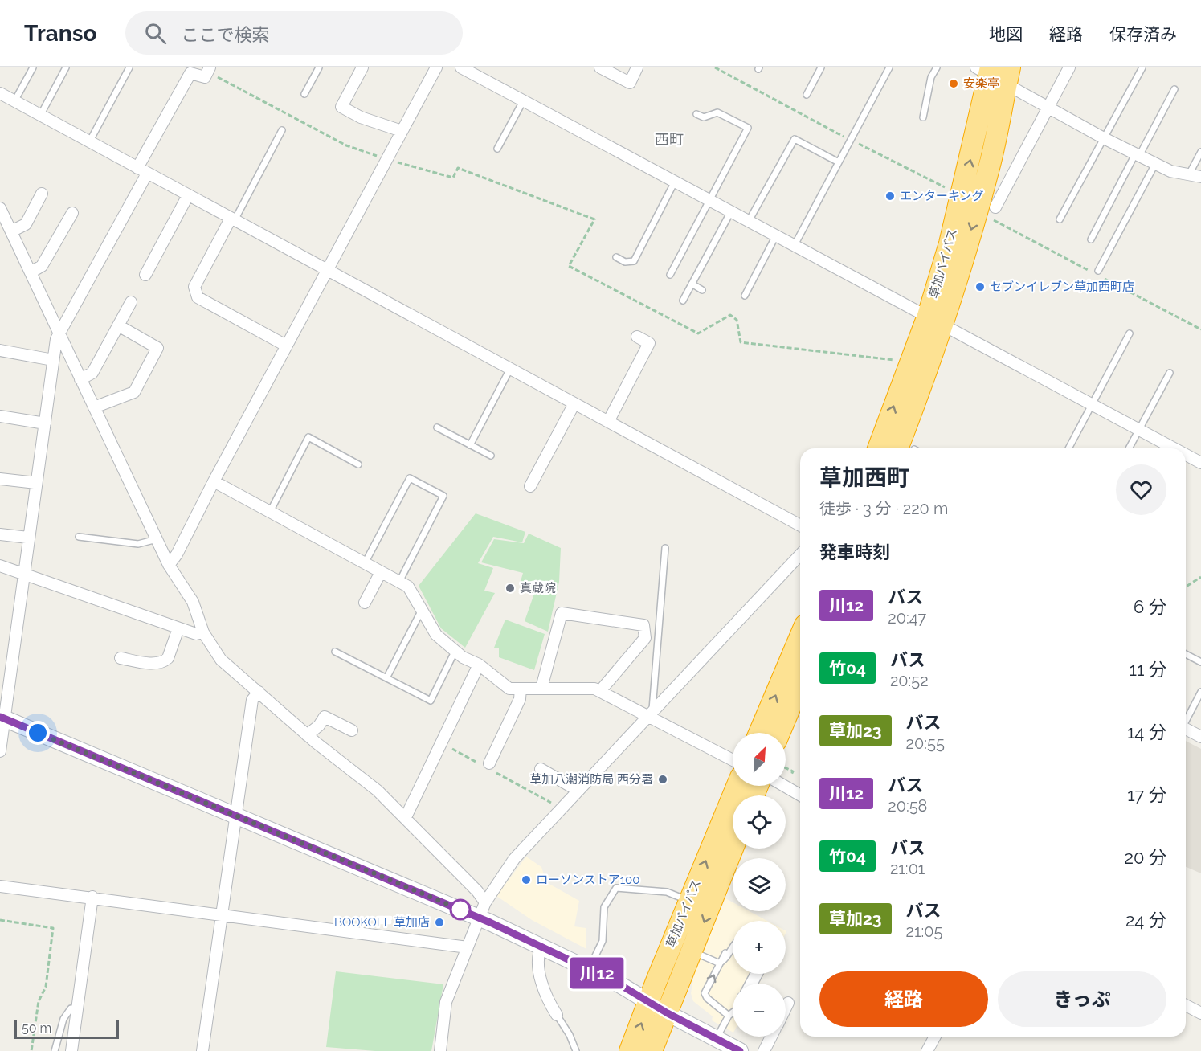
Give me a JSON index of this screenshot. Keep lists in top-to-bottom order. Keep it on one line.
{"streets":{"highway":["草加バイパス"]},"districts":["西町"],"places":["安楽亭","エンターキング","セブンイレブン草加西町店","真蔵院","草加八潮消防局 西分署","ローソンストア100","BOOKOFF 草加店"],"lines":["bus line 川12"],"scale_bar":"50 m","north":"top right","page":{"header":"Transo","search":"ここで検索","nav":["地図","経路","保存済み"],"on_map":"川12","heading":[["草加西町","徒歩 · 3 分 · 220 m"],"発車時刻"],"list":[{"mark":"川12","name":"バス","note":"20:47","value":"6 分"},{"mark":"竹04","name":"バス","note":"20:52","value":"11 分"},{"mark":"草加23","name":"バス","note":"20:55","value":"14 分"},{"mark":"川12","name":"バス","note":"20:58","value":"17 分"},{"mark":"竹04","name":"バス","note":"21:01","value":"20 分"},{"mark":"草加23","name":"バス","note":"21:05","value":"24 分"}],"map_buttons":["+","−"],"buttons":["経路","きっぷ"],"scale":"50 m"}}
